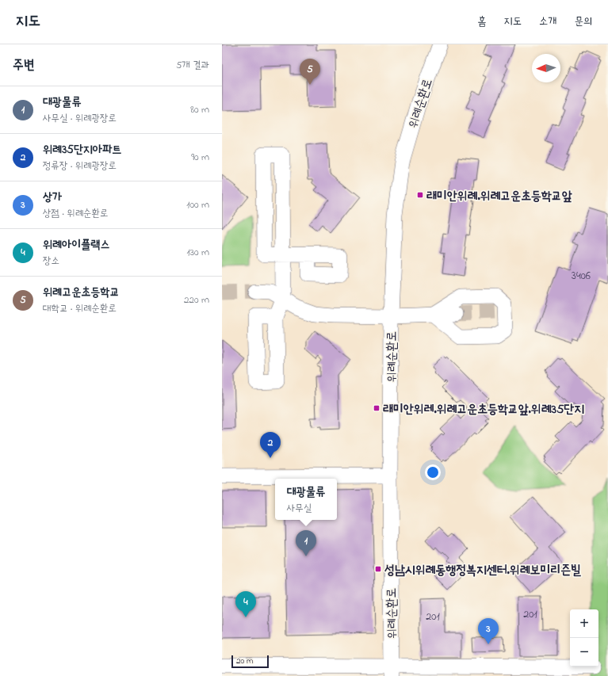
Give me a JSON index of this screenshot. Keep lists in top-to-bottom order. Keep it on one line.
{"streets":{"street":["위례순환로"]},"places":{"transit":["래미안위례.위례고운초등학교앞","래미안위레.위례고운초등학교앞.위례35단지","성남시위례동행정복지센터.위례보미리즌빌"]},"house_numbers":["3406","201","201"],"scale_bar":"20 m","north":"left","page":{"header":"지도","nav":["홈","지도","소개","문의"],"heading":["주변","5개 결과"],"pins":["5","2","1","4","3"],"list":[{"mark":"1","name":"대광물류","note":"사무실 · 위례광장로","value":"80 m"},{"mark":"2","name":"위례35단지아파트","note":"정류장 · 위례광장로","value":"90 m"},{"mark":"3","name":"상가","note":"상점 · 위례순환로","value":"100 m"},{"mark":"4","name":"위례아이플랙스","note":"장소","value":"130 m"},{"mark":"5","name":"위례고운초등학교","note":"대학교 · 위례순환로","value":"220 m"}],"popup":["대광물류","사무실"],"map_buttons":["+","−"],"scale":"20 m"}}
